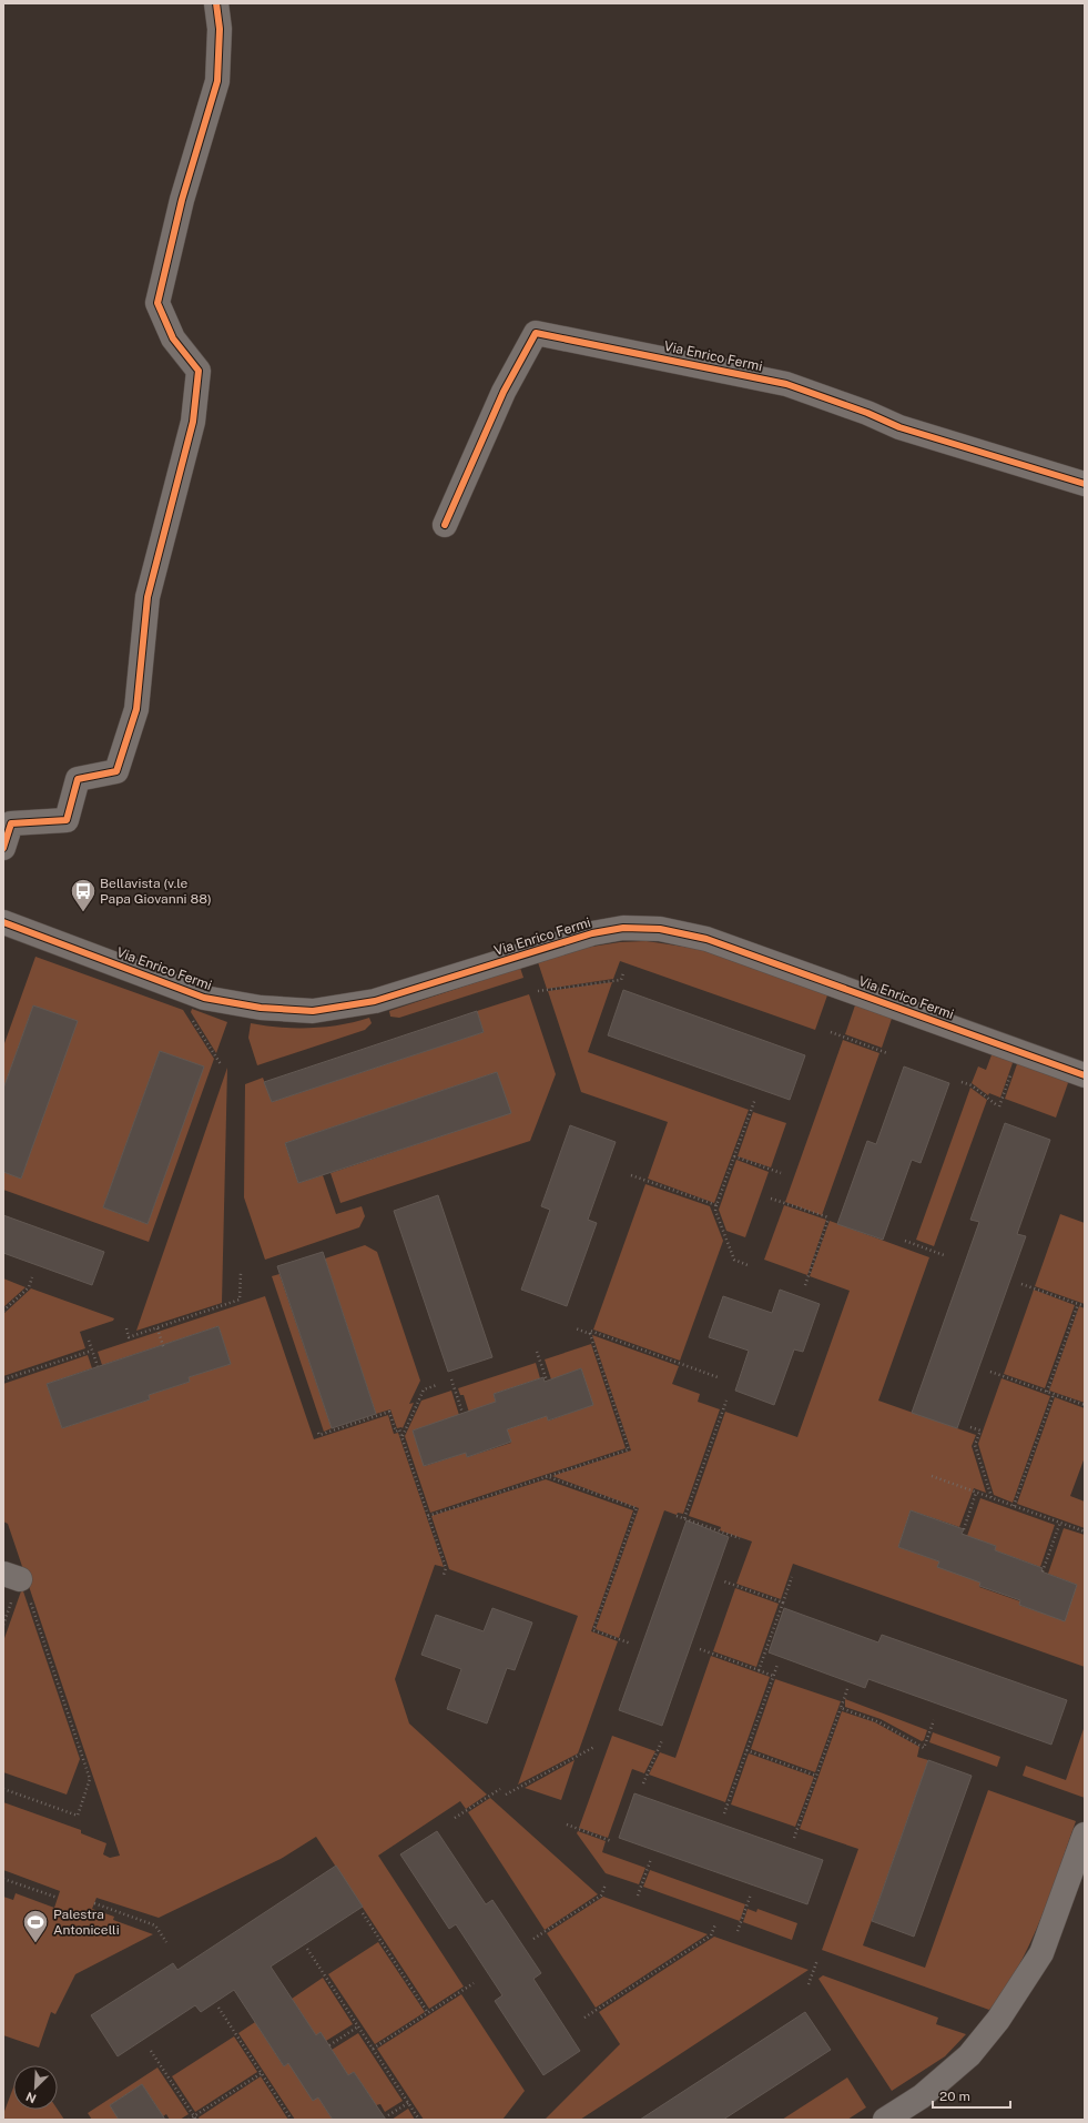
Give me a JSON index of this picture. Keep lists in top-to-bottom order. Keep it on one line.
{"streets":{"street":["Via Enrico Fermi"]},"places":{"bus stop":["Bellavista (v.le Papa Giovanni 88)"],"sports":["Palestra Antonicelli"]},"scale_bar":"20 m","north":"bottom left"}
